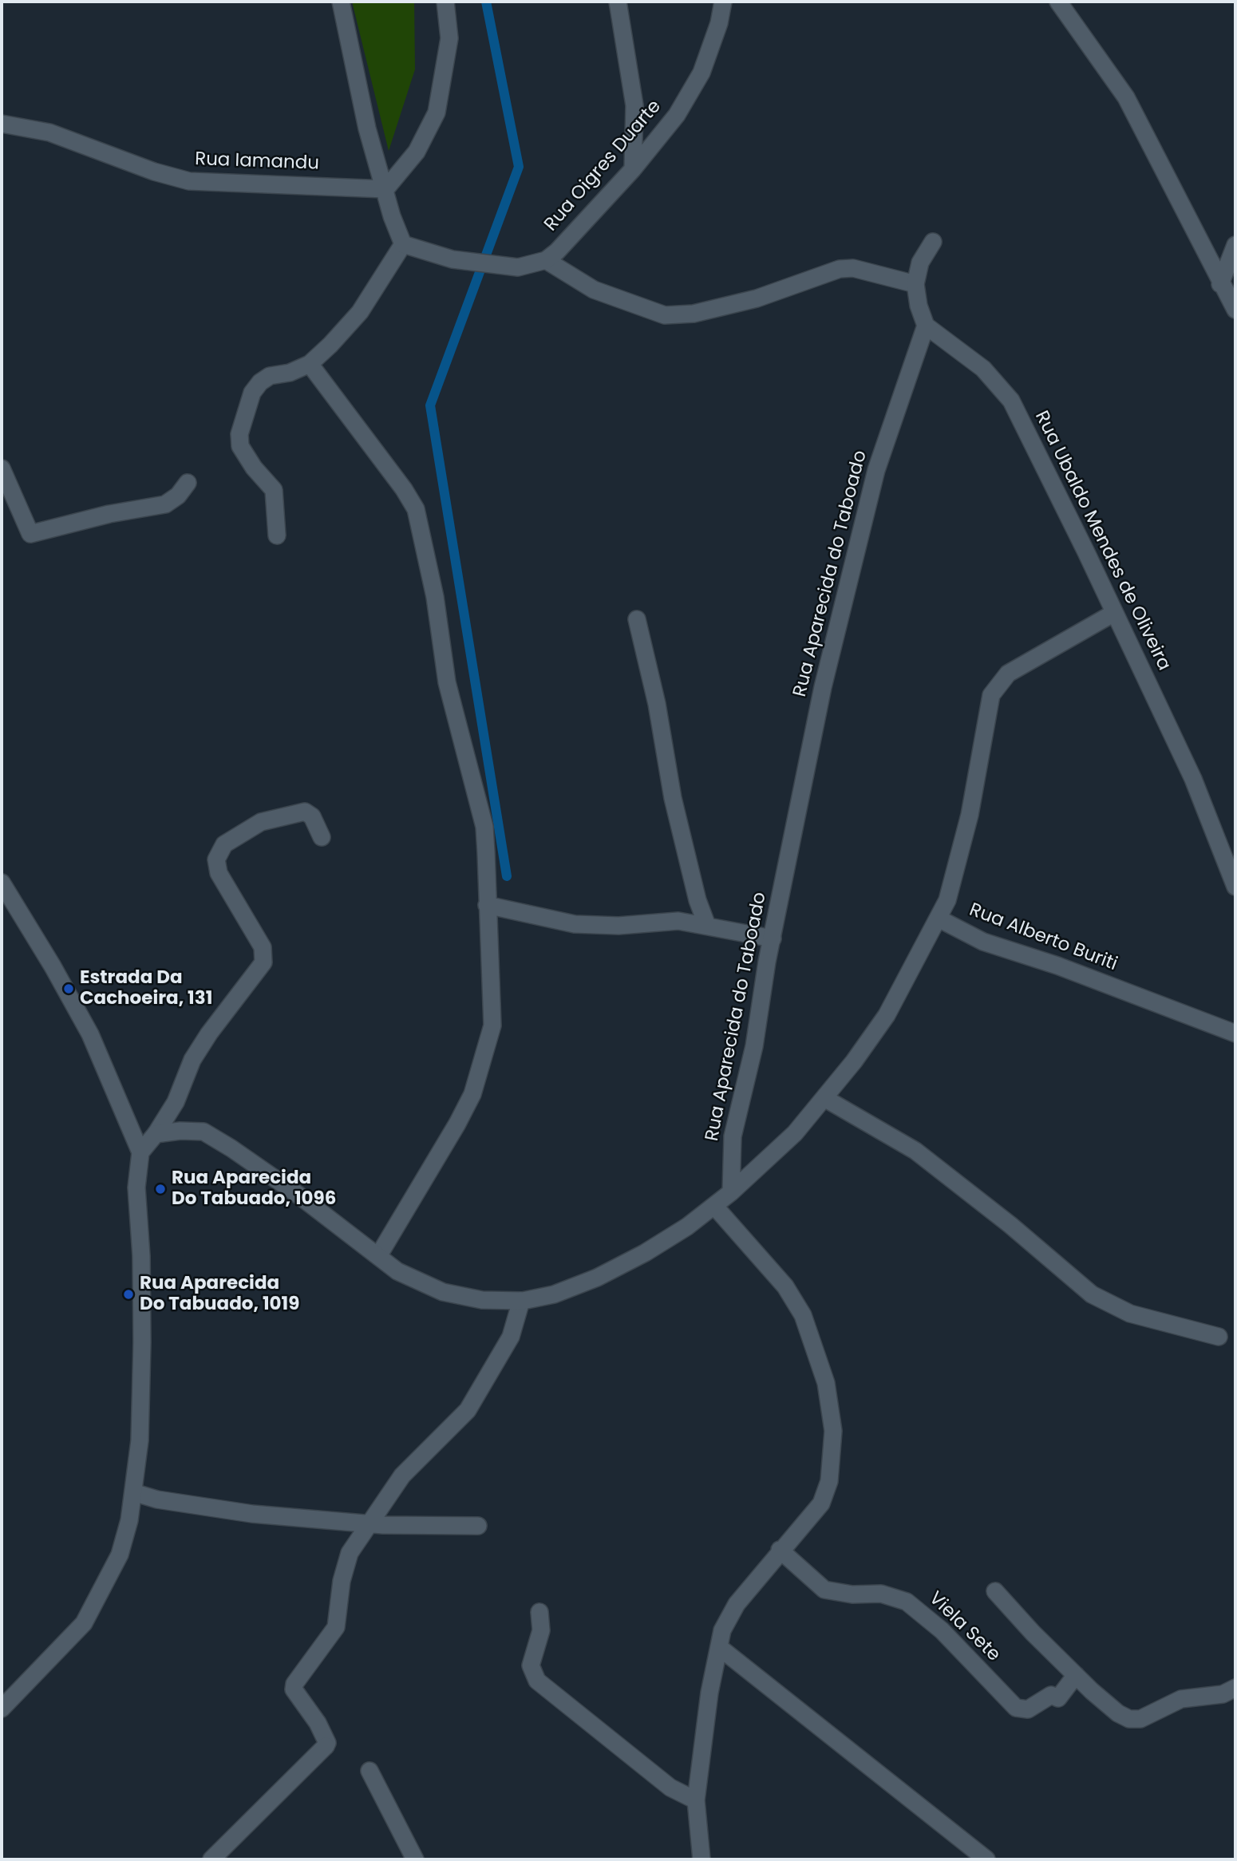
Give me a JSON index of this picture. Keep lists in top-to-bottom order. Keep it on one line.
{"streets":{"street":["Rua Iamandu","Rua Oigres Duarte","Rua Ubaldo Mendes de Oliveira","Rua Aparecida do Taboado","Rua Alberto Buriti","Viela Sete"]},"crossings":[["Rua Ubaldo Mendes de Oliveira","Rua Aparecida do Taboado"]],"places":["Estrada Da Cachoeira, 131","Rua Aparecida Do Tabuado, 1096","Rua Aparecida Do Tabuado, 1019"]}
